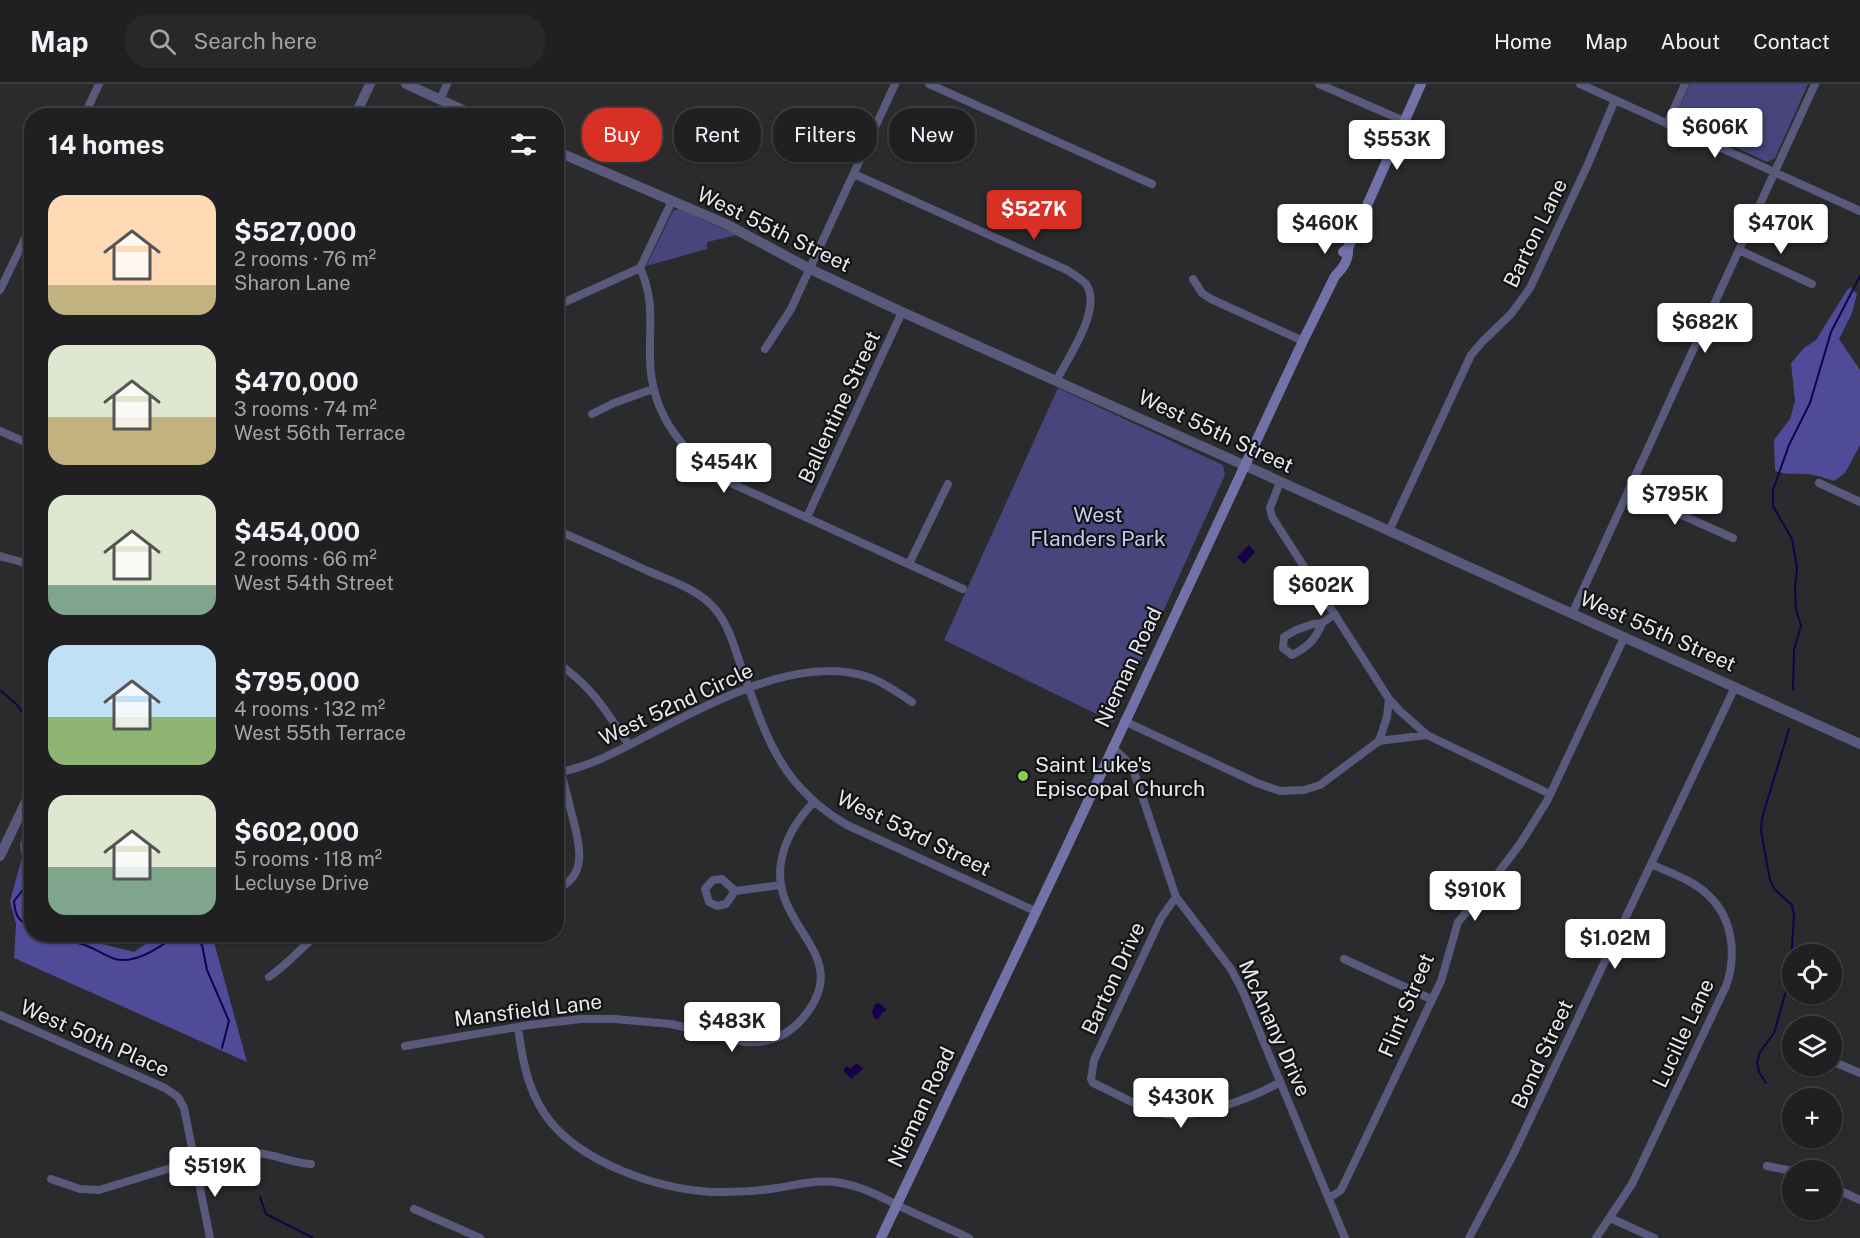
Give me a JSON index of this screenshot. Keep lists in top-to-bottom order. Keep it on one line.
{"streets":{"main road":["Nieman Road"],"street":["West 55th Street","Barton Lane","Ballentine Street","West 52nd Circle","West 53rd Street","Barton Drive","Flint Street","Mansfield Lane","McAnany Drive","Lucille Lane","West 50th Place","Bond Street"]},"crossings":[["West 55th Street","Barton Lane"],["West 55th Street","Ballentine Street"],["West 55th Street","Nieman Road"],["West 55th Street","Flint Street"],["West 55th Street","Bond Street"],["Nieman Road","West 53rd Street"],["Nieman Road","McAnany Drive"],["West 52nd Circle","West 53rd Street"],["West 53rd Street","Mansfield Lane"],["Barton Drive","McAnany Drive"],["Flint Street","McAnany Drive"],["Lucille Lane","Bond Street"]],"parks":["West Flanders Park"],"places":["Saint Luke's Episcopal Church"],"page":{"header":"Map","search":"Search here","nav":["Home","Map","About","Contact"],"price":["$606K","$553K","$527K","$460K","$470K","$682K","$454K","$795K","$602K","$910K","$1.02M","$483K","$430K","$519K"],"chip":["Buy","Rent","Filters","New"],"heading":"14 homes","list":[{"name":"$527,000","note":"2 rooms · 76 m² · Sharon Lane"},{"name":"$470,000","note":"3 rooms · 74 m² · West 56th Terrace"},{"name":"$454,000","note":"2 rooms · 66 m² · West 54th Street"},{"name":"$795,000","note":"4 rooms · 132 m² · West 55th Terrace"},{"name":"$602,000","note":"5 rooms · 118 m² · Lecluyse Drive"}],"map_buttons":["+","−"]}}
